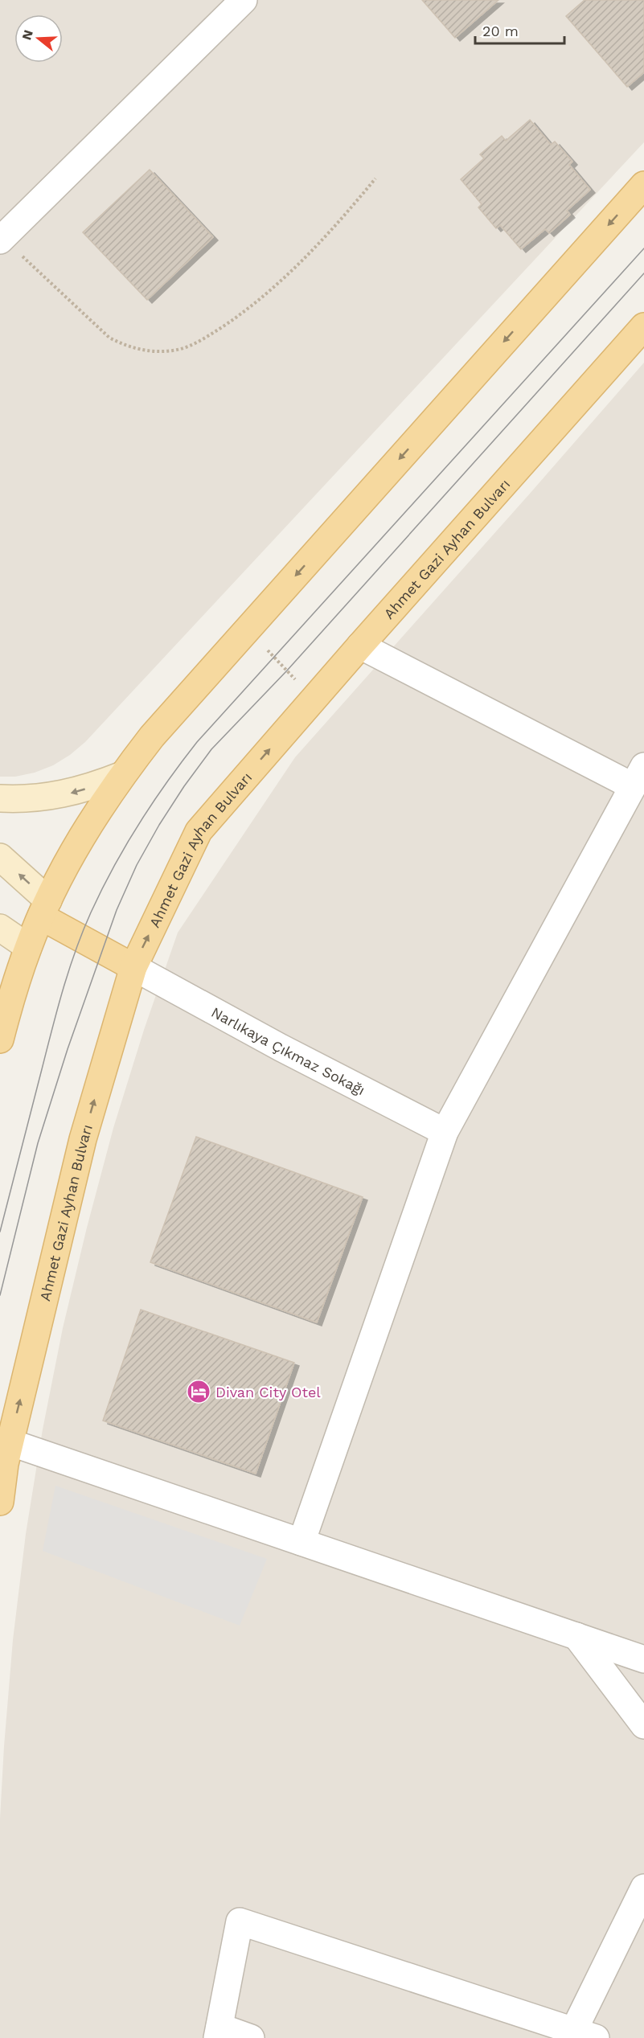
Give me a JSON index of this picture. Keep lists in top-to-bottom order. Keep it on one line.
{"streets":{"main road":["Ahmet Gazi Ayhan Bulvarı"],"street":["Narlıkaya Çıkmaz Sokağı"]},"crossings":[["Ahmet Gazi Ayhan Bulvarı","Narlıkaya Çıkmaz Sokağı"]],"places":{"hotel":["Divan City Otel"]},"scale_bar":"20 m","north":"left"}
